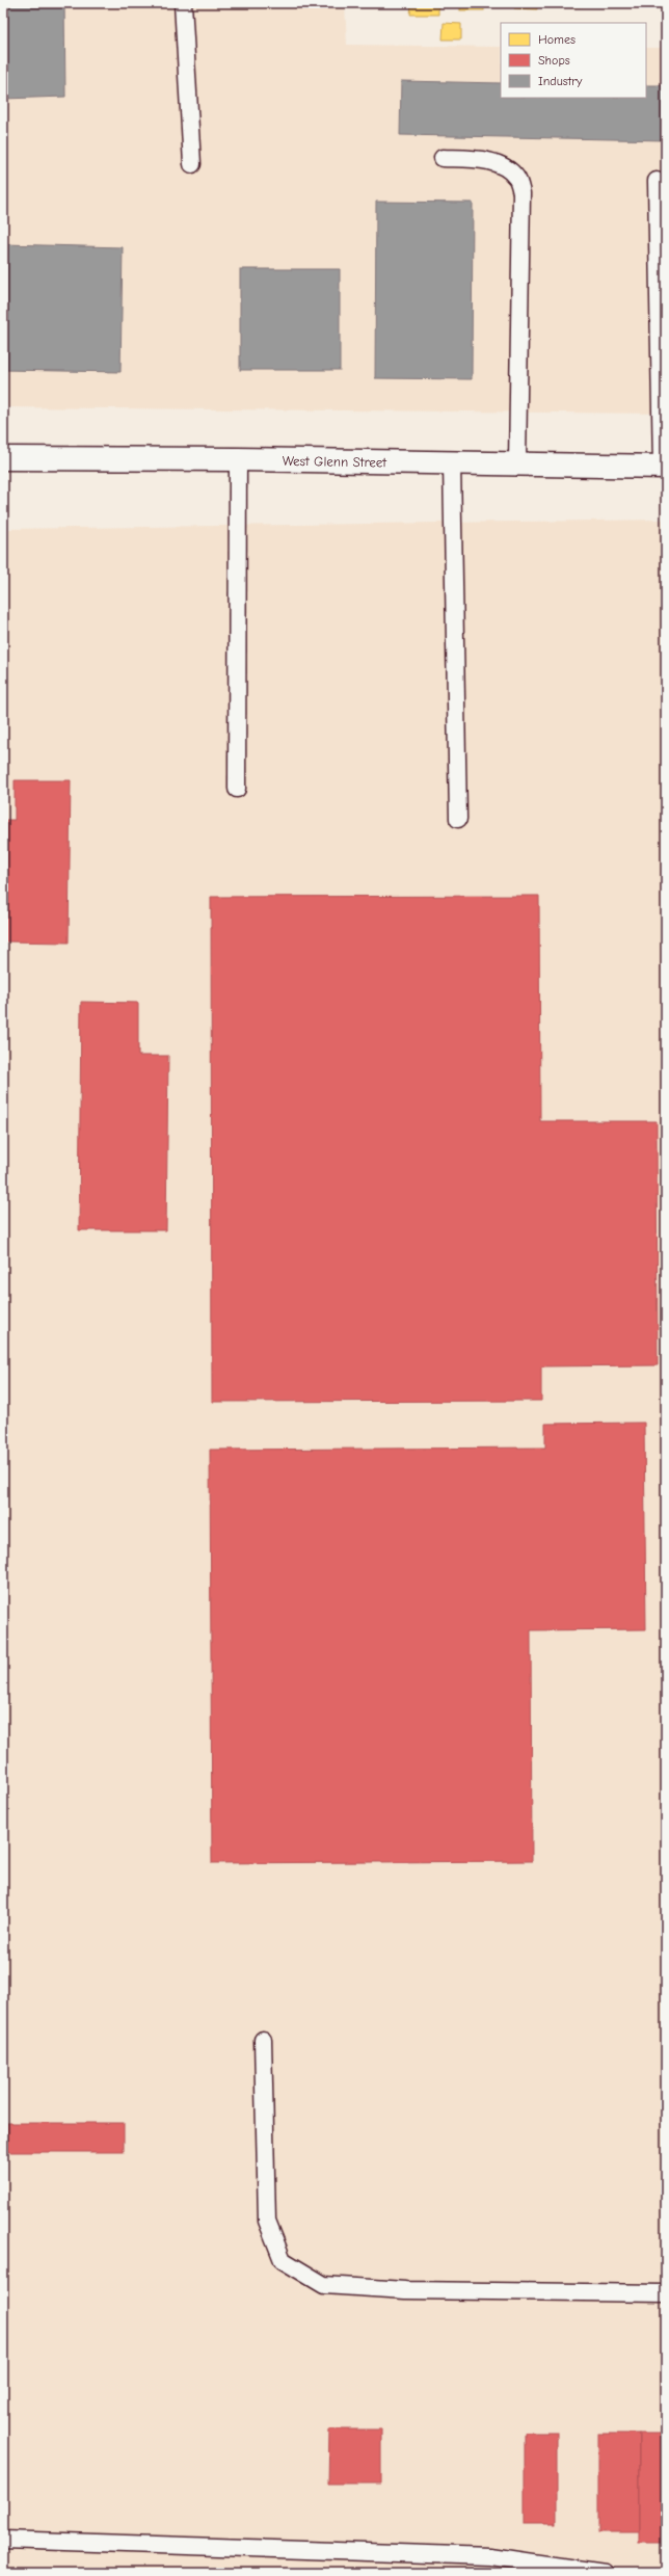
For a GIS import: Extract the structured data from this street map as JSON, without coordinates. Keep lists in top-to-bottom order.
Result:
{
  "streets": {
    "street": ["West Glenn Street"]
  },
  "legend": ["Homes", "Shops", "Industry"]
}
